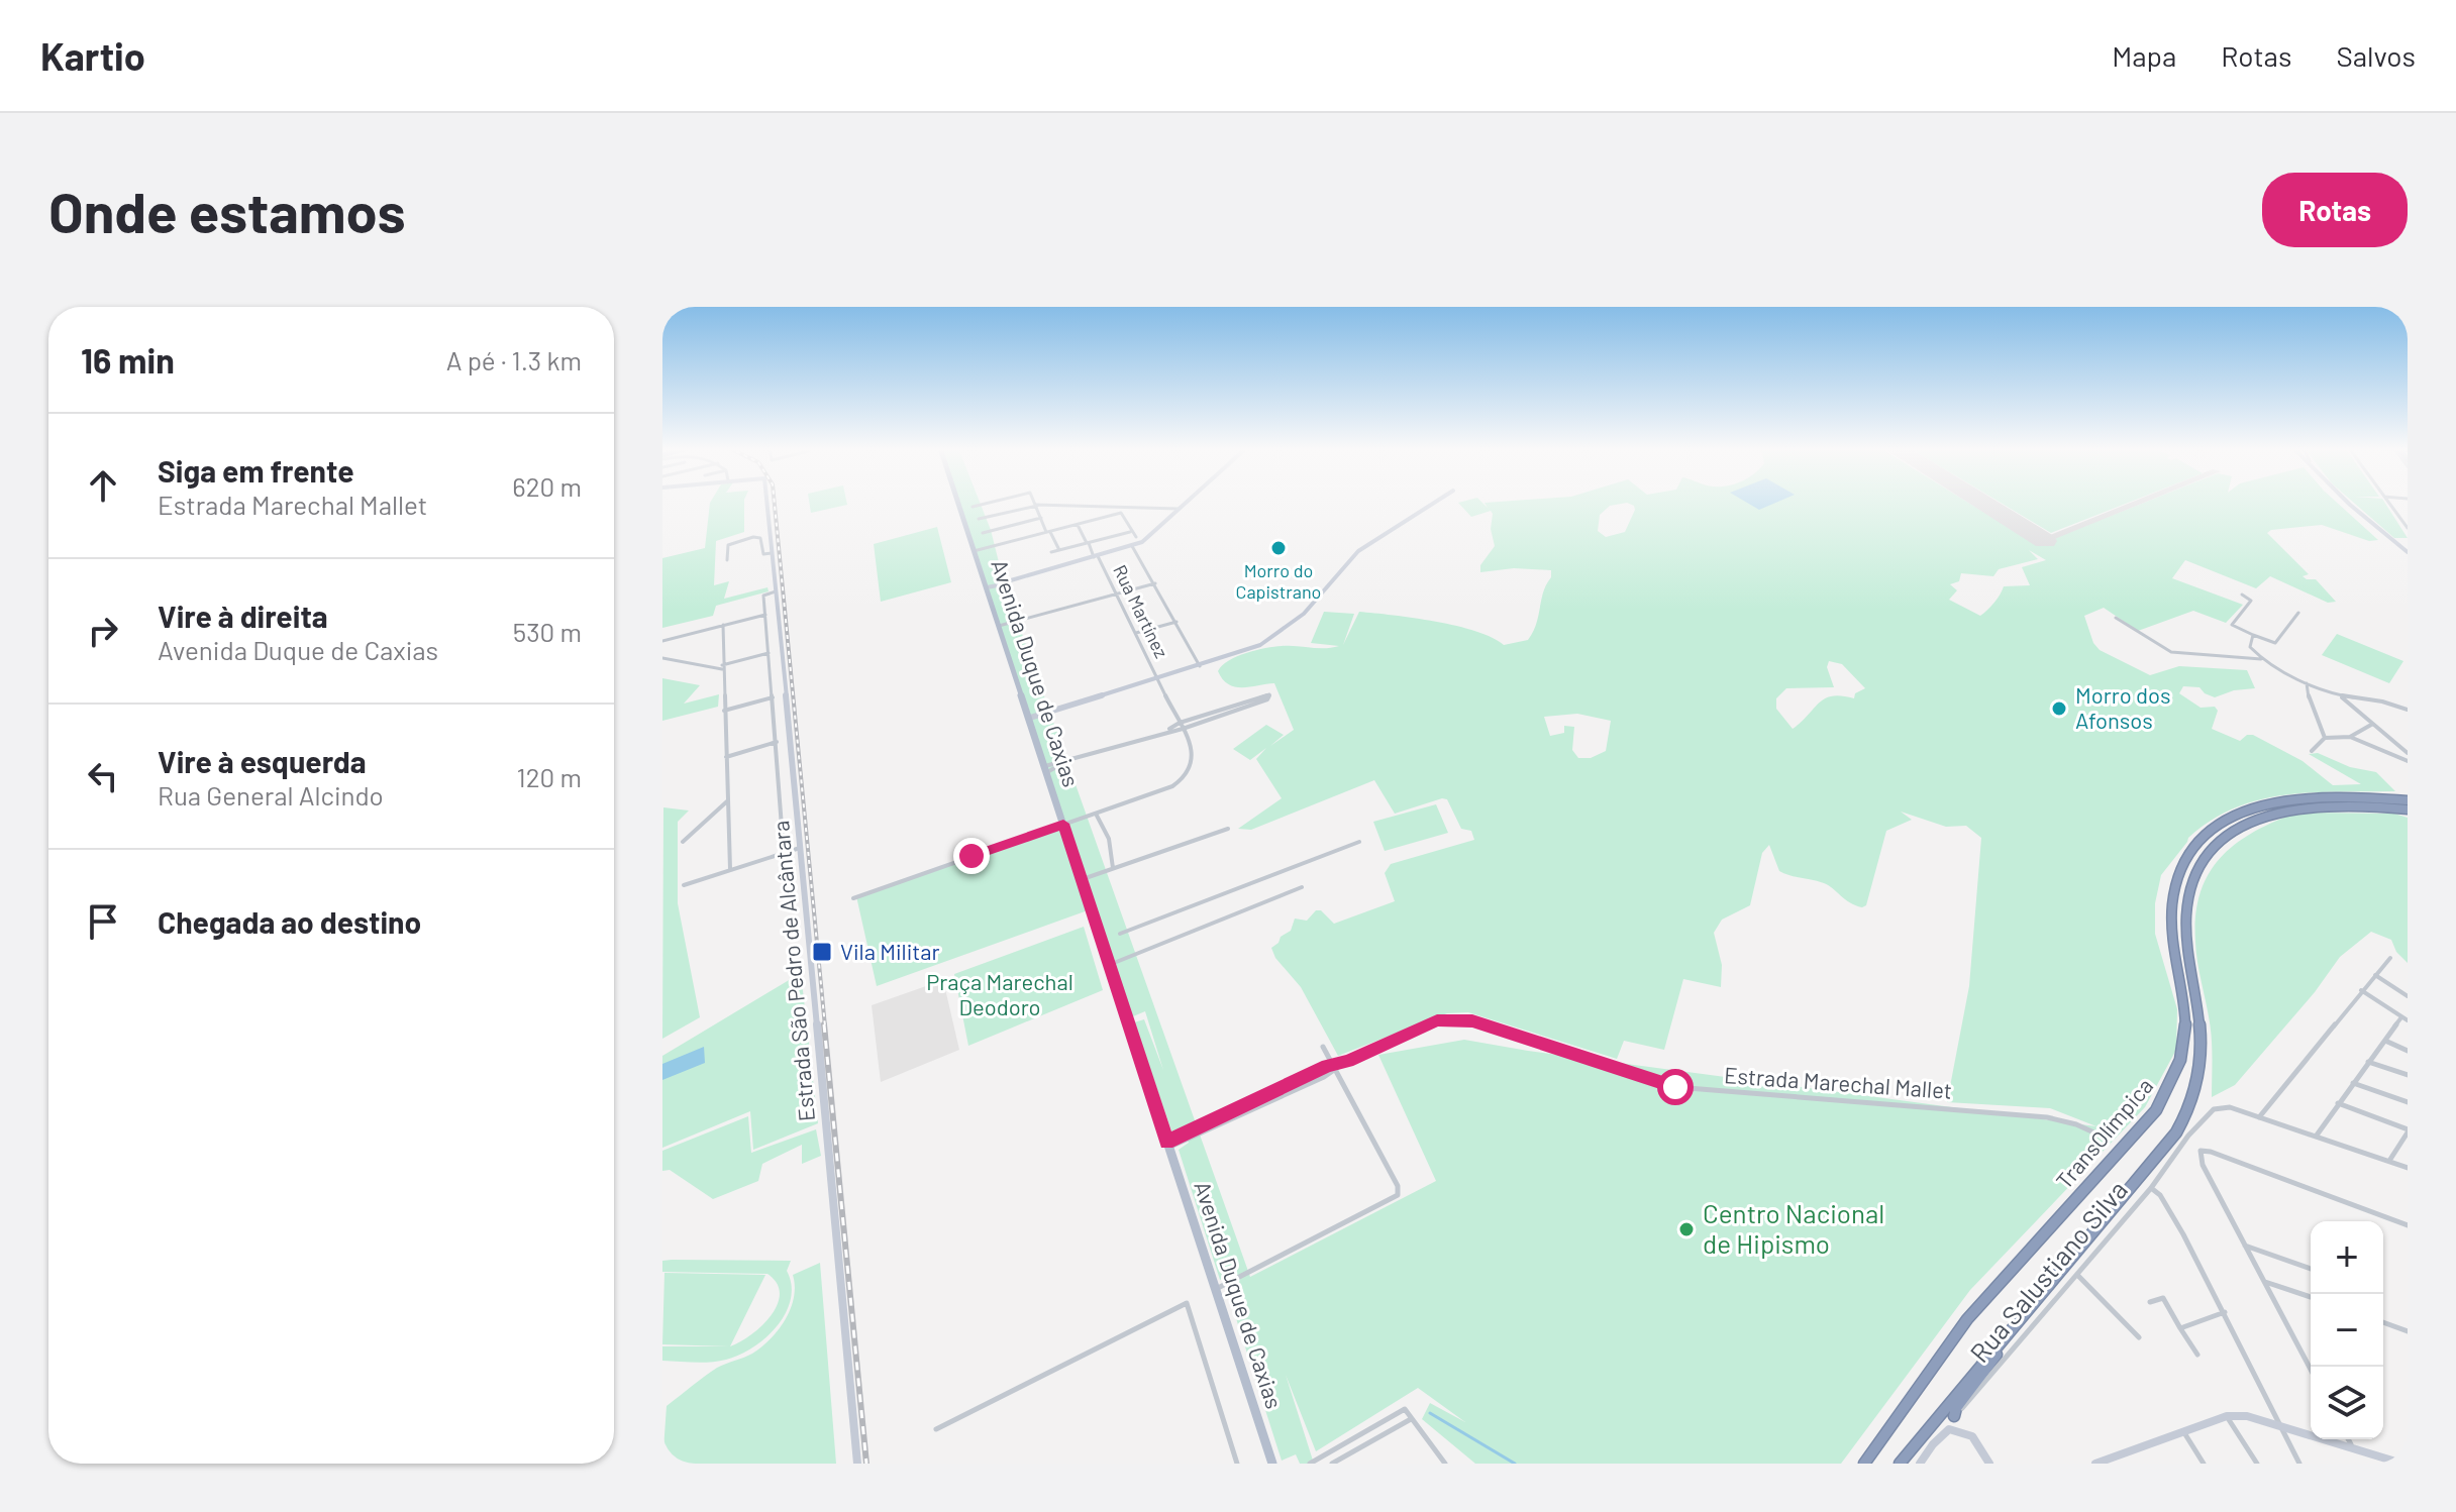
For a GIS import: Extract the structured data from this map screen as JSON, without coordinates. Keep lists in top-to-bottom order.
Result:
{
  "streets": {
    "highway": ["TransOlímpica"],
    "main road": ["Avenida Duque de Caxias"],
    "street": [
      "Rua Martínez",
      "Estrada São Pedro de Alcântara",
      "Estrada Marechal Mallet",
      "Rua Salustiano Silva"
    ]
  },
  "crossings": [
    ["Avenida Duque de Caxias", "Estrada Marechal Mallet"]
  ],
  "parks": ["Praça Marechal Deodoro"],
  "places": {
    "other": ["Morro do Capistrano", "Morro dos Afonsos", "Centro Nacional de Hipismo"],
    "transit": ["Vila Militar"]
  },
  "page": {
    "header": "Kartio",
    "nav": ["Mapa", "Rotas", "Salvos"],
    "buttons": "Rotas",
    "title": "Onde estamos",
    "heading": ["16 min", "A pé · 1.3 km"],
    "list": [
      ["Siga em frente", "Estrada Marechal Mallet", "620 m"],
      ["Vire à direita", "Avenida Duque de Caxias", "530 m"],
      ["Vire à esquerda", "Rua General Alcindo", "120 m"],
      "Chegada ao destino"
    ],
    "map_buttons": ["+", "−"]
  }
}
